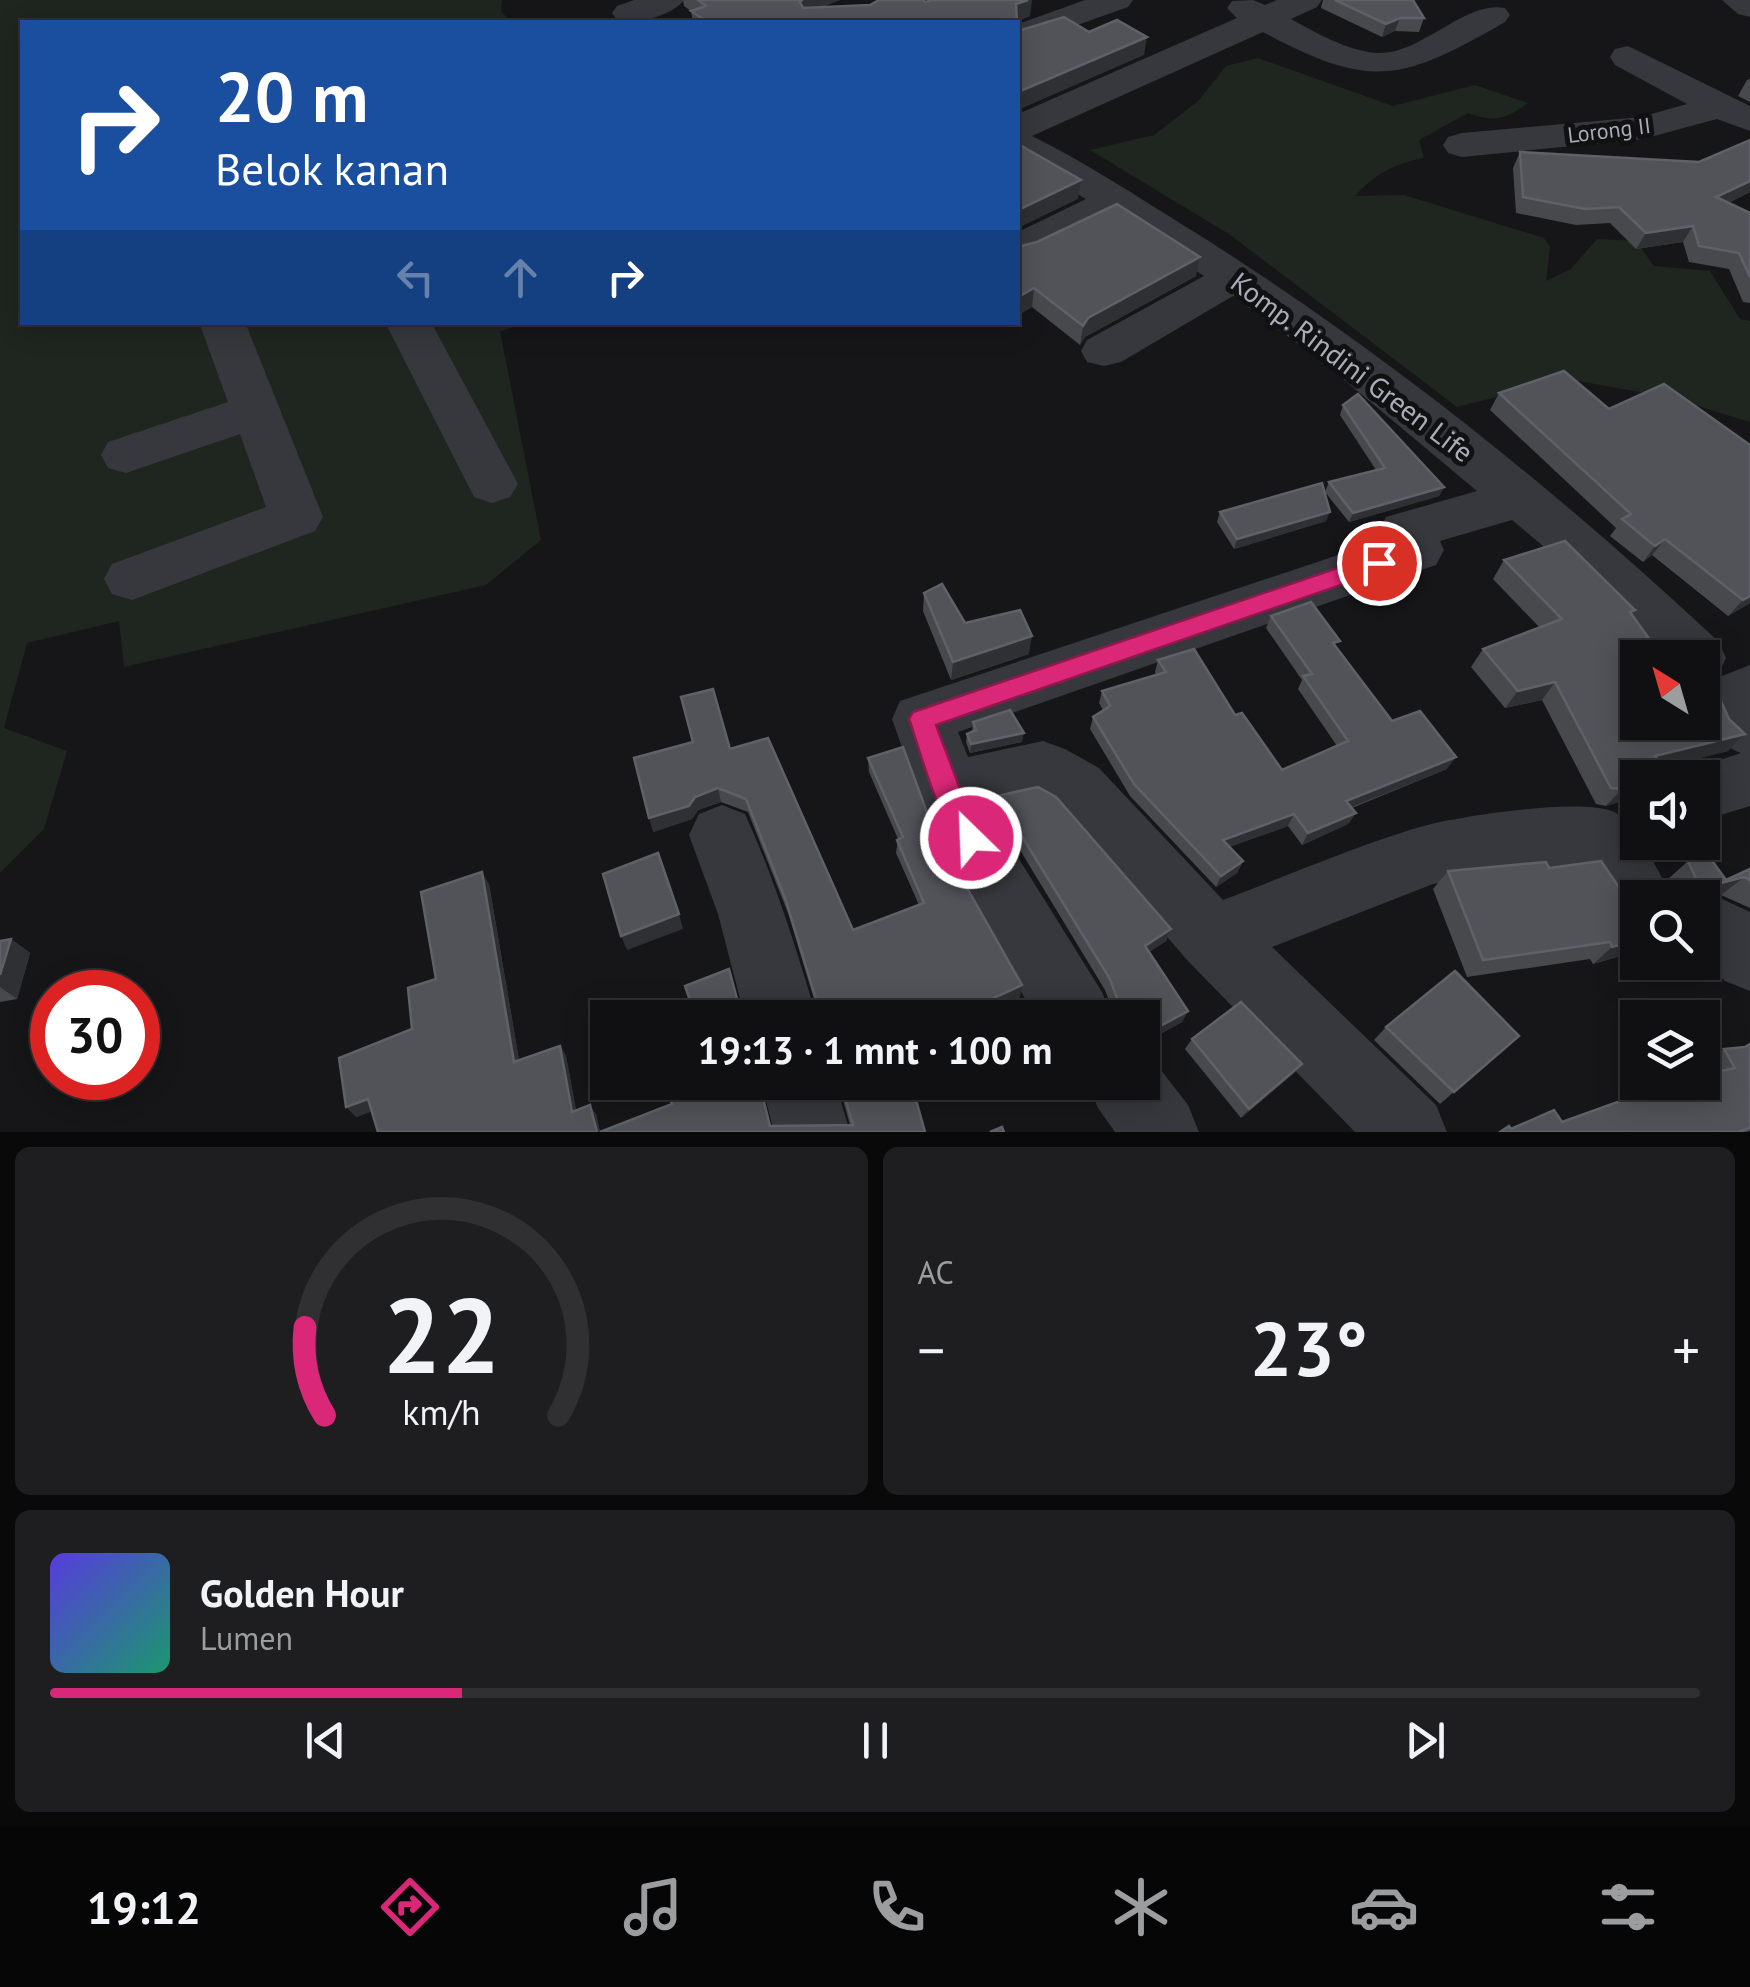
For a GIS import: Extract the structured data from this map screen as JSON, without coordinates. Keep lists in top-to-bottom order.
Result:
{
  "streets": {
    "street": ["Lorong II", "Komp. Rindini Green Life"]
  },
  "north": "top left",
  "page": {
    "turn": ["20 m", "Belok kanan"],
    "limit": "30",
    "trip": "19:13 · 1 mnt · 100 m",
    "tile": "AC",
    "heat": ["−", "23°", "+"],
    "song": ["Golden Hour", "Lumen"],
    "tabs": "19:12",
    "gauge": ["22", "km/h"]
  }
}
